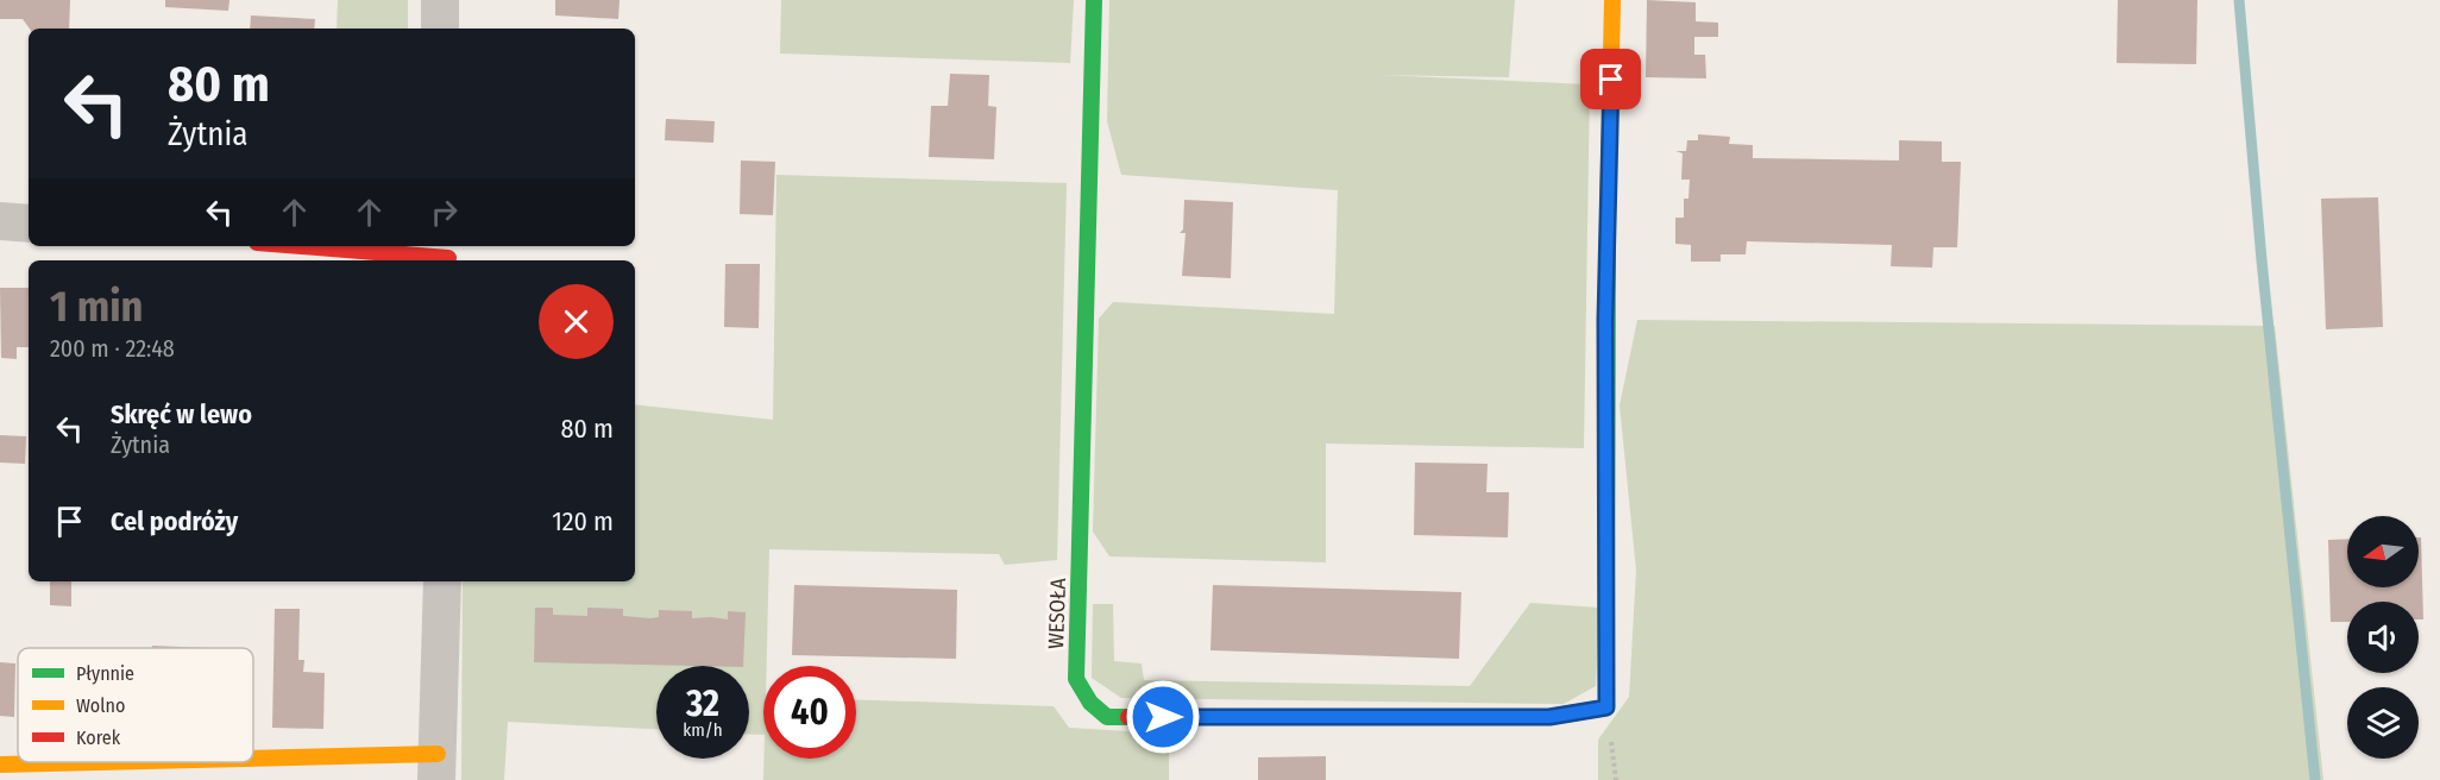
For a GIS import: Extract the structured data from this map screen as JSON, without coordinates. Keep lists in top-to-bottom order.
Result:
{
  "streets": {
    "street": ["WESOŁA"]
  },
  "legend": ["Płynnie", "Wolno", "Korek"],
  "north": "left",
  "page": {
    "turn": ["80 m", "Żytnia"],
    "heading": ["1 min", "200 m · 22:48"],
    "list": [
      {
        "name": "Skręć w lewo",
        "note": "Żytnia",
        "value": "80 m"
      },
      {
        "name": "Cel podróży",
        "value": "120 m"
      }
    ],
    "speed": "32 km/h",
    "limit": "40"
  }
}
